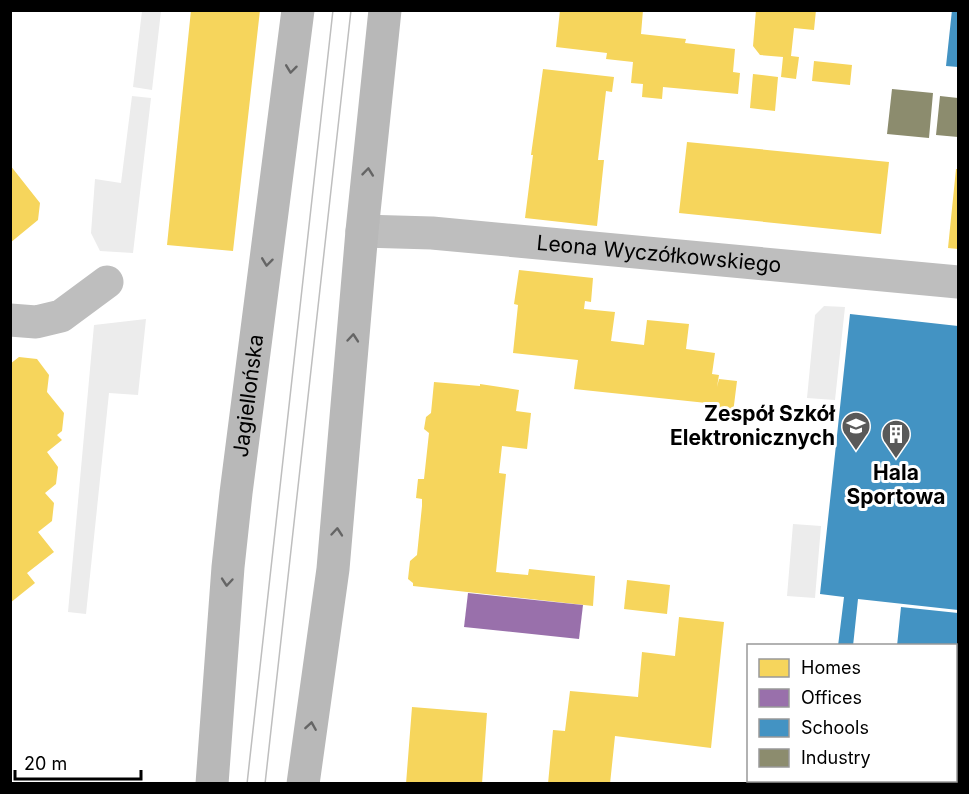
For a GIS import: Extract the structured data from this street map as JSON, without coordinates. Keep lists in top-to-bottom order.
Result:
{
  "streets": {
    "main road": ["Jagiellońska"],
    "street": ["Leona Wyczółkowskiego"]
  },
  "places": {
    "school or university": ["Zespół Szkół Elektronicznych"],
    "building": ["Hala Sportowa"]
  },
  "legend": [
    "Homes",
    "Offices",
    "Schools",
    "Industry"
  ],
  "scale_bar": "20 m"
}
